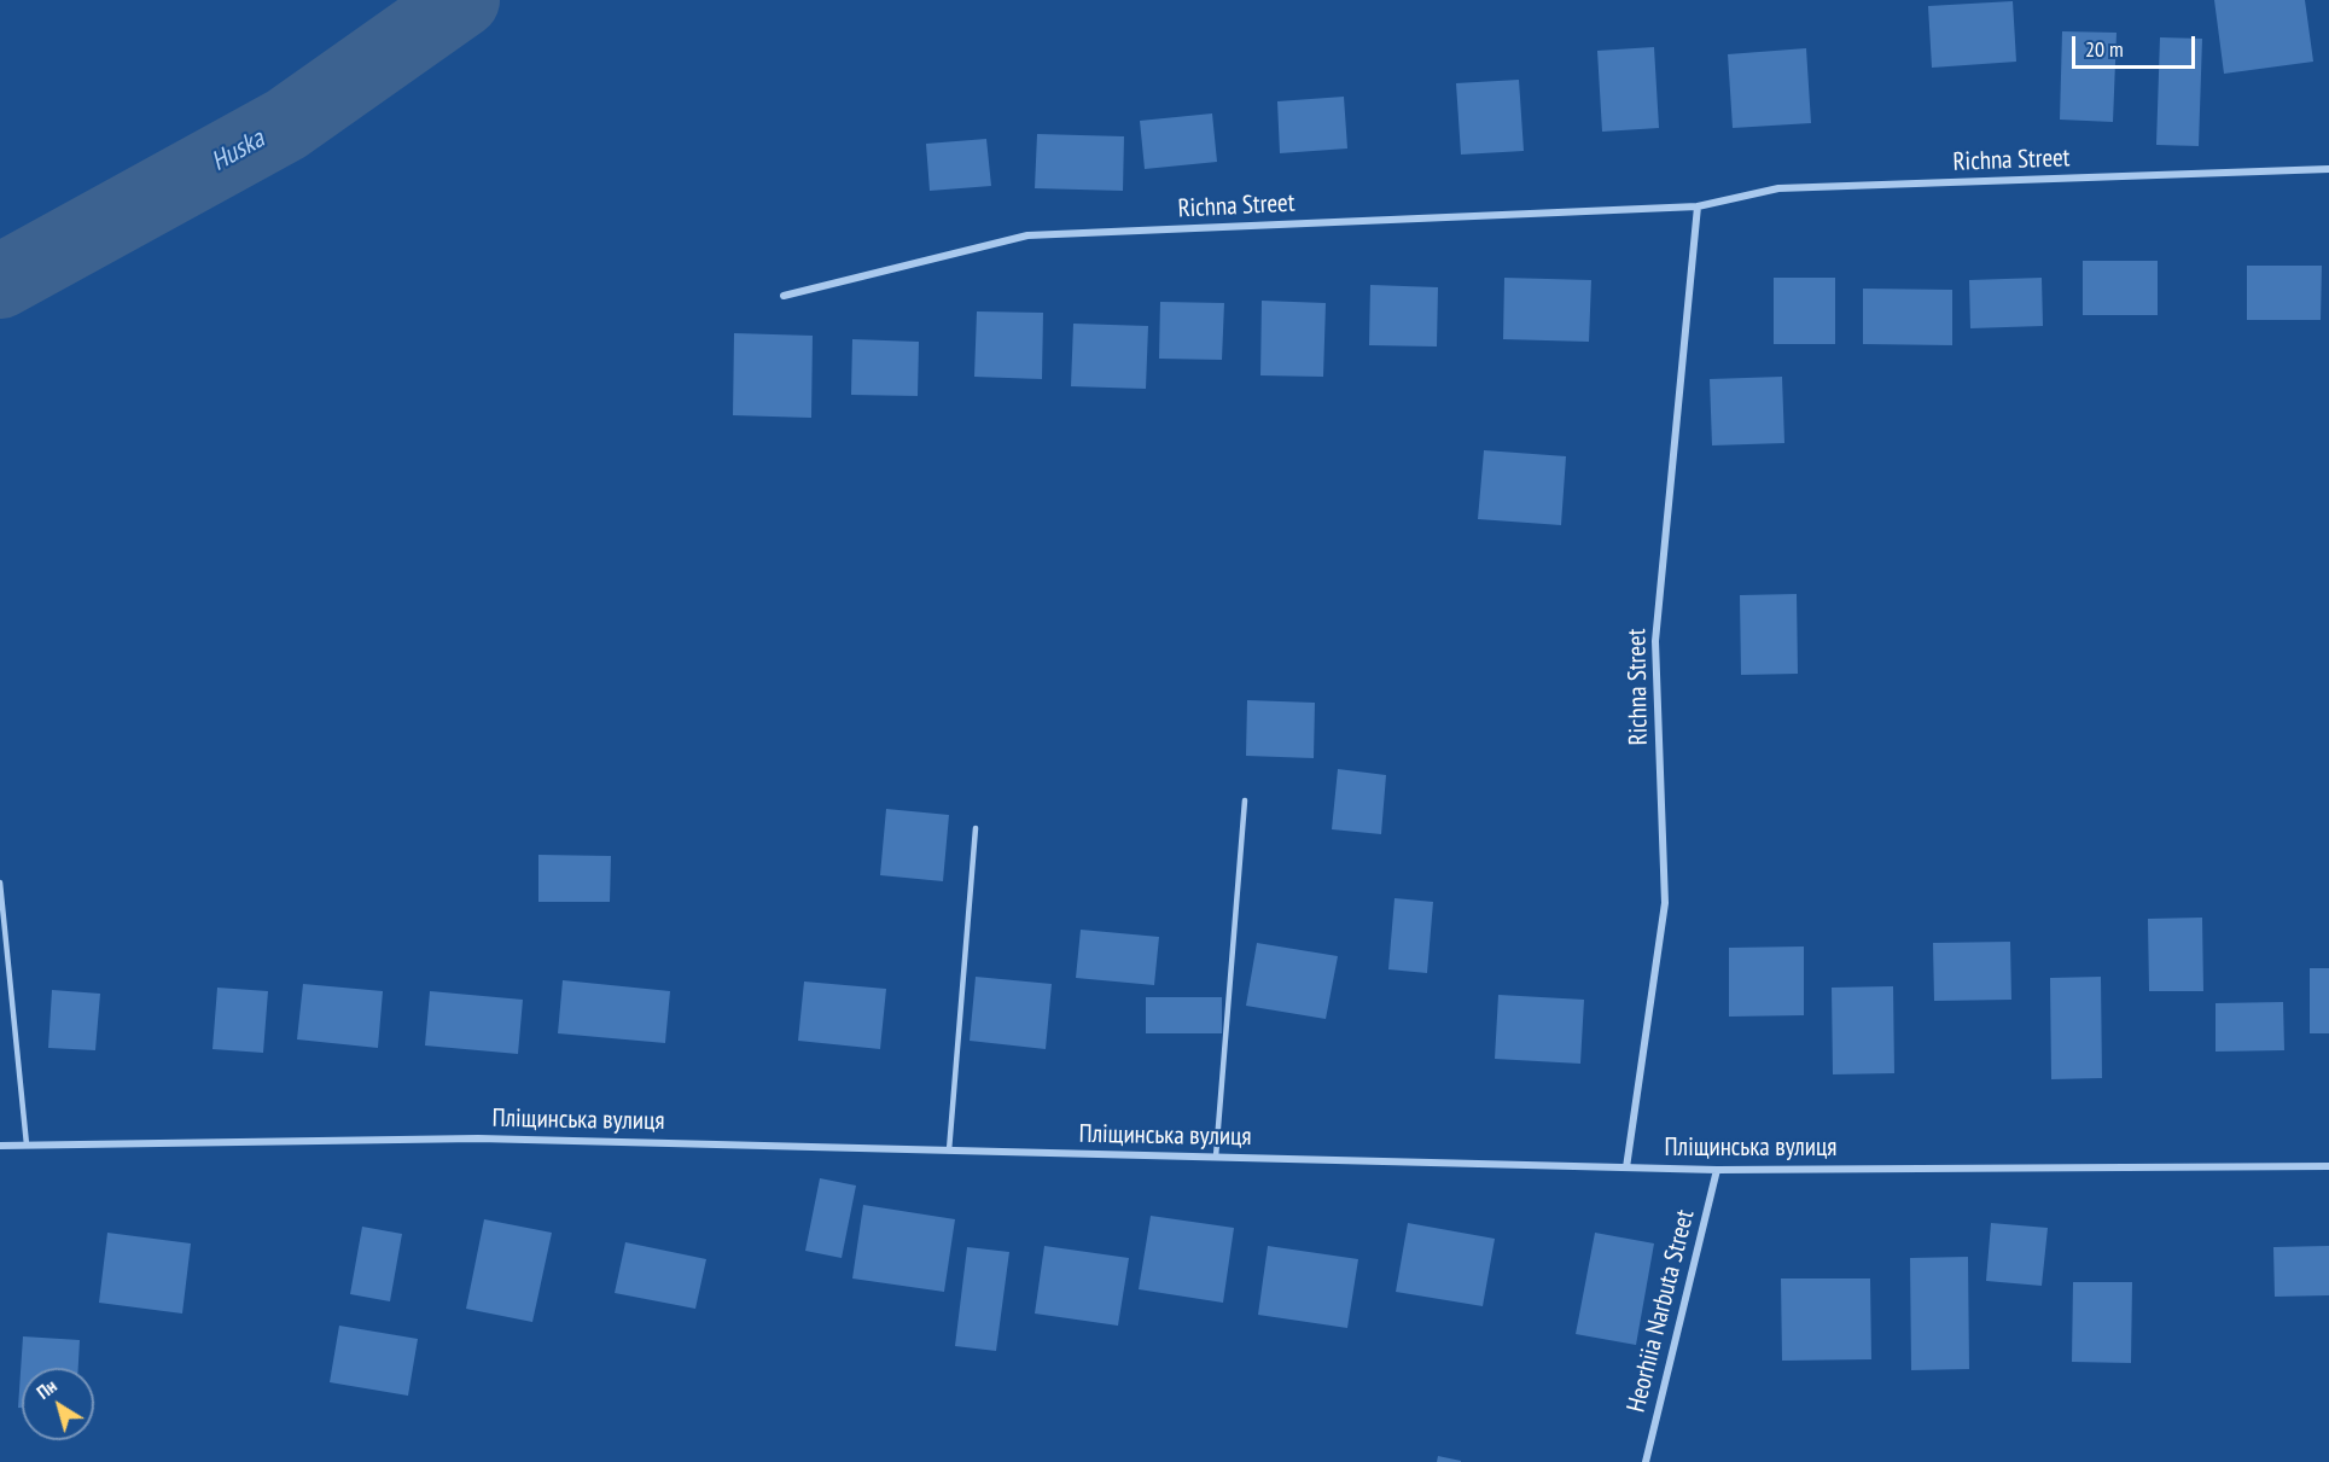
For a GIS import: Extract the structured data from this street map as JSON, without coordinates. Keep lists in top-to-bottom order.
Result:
{
  "streets": {
    "street": ["Richna Street", "Пліщинська вулиця", "Heorhiia Narbuta Street"]
  },
  "crossings": [
    ["Richna Street", "Пліщинська вулиця"],
    ["Пліщинська вулиця", "Heorhiia Narbuta Street"]
  ],
  "water": ["Huska"],
  "scale_bar": "20 m",
  "north": "top left"
}
